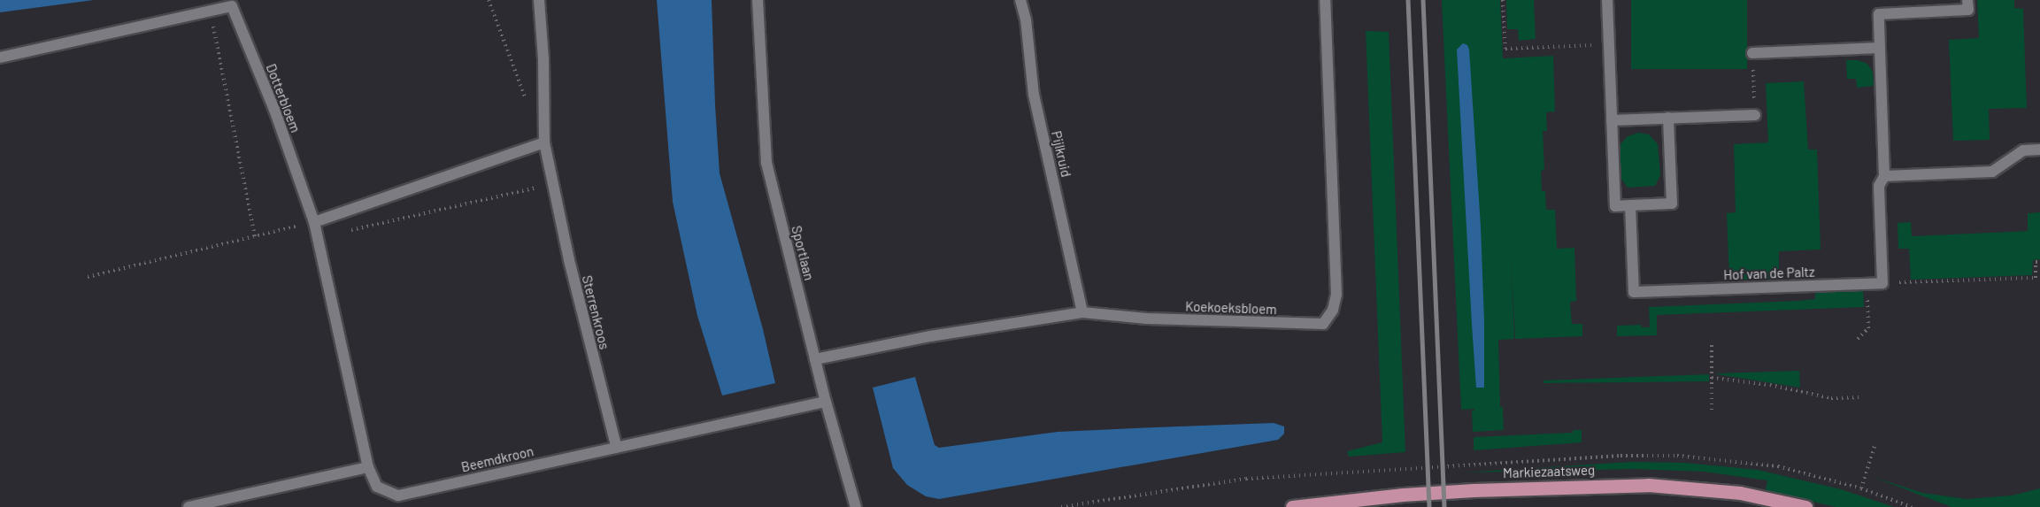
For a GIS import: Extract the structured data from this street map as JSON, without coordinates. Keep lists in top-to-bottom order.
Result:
{
  "streets": {
    "main road": ["Markiezaatsweg"],
    "street": [
      "Dotterbloem",
      "Pijlkruid",
      "Sportlaan",
      "Hof van de Paltz",
      "Koekoeksbloem",
      "Sterrenkroos",
      "Beemdkroon"
    ]
  },
  "crossings": [
    ["Dotterbloem", "Beemdkroon"],
    ["Pijlkruid", "Koekoeksbloem"],
    ["Sportlaan", "Koekoeksbloem"],
    ["Sportlaan", "Beemdkroon"],
    ["Sterrenkroos", "Beemdkroon"]
  ]
}
